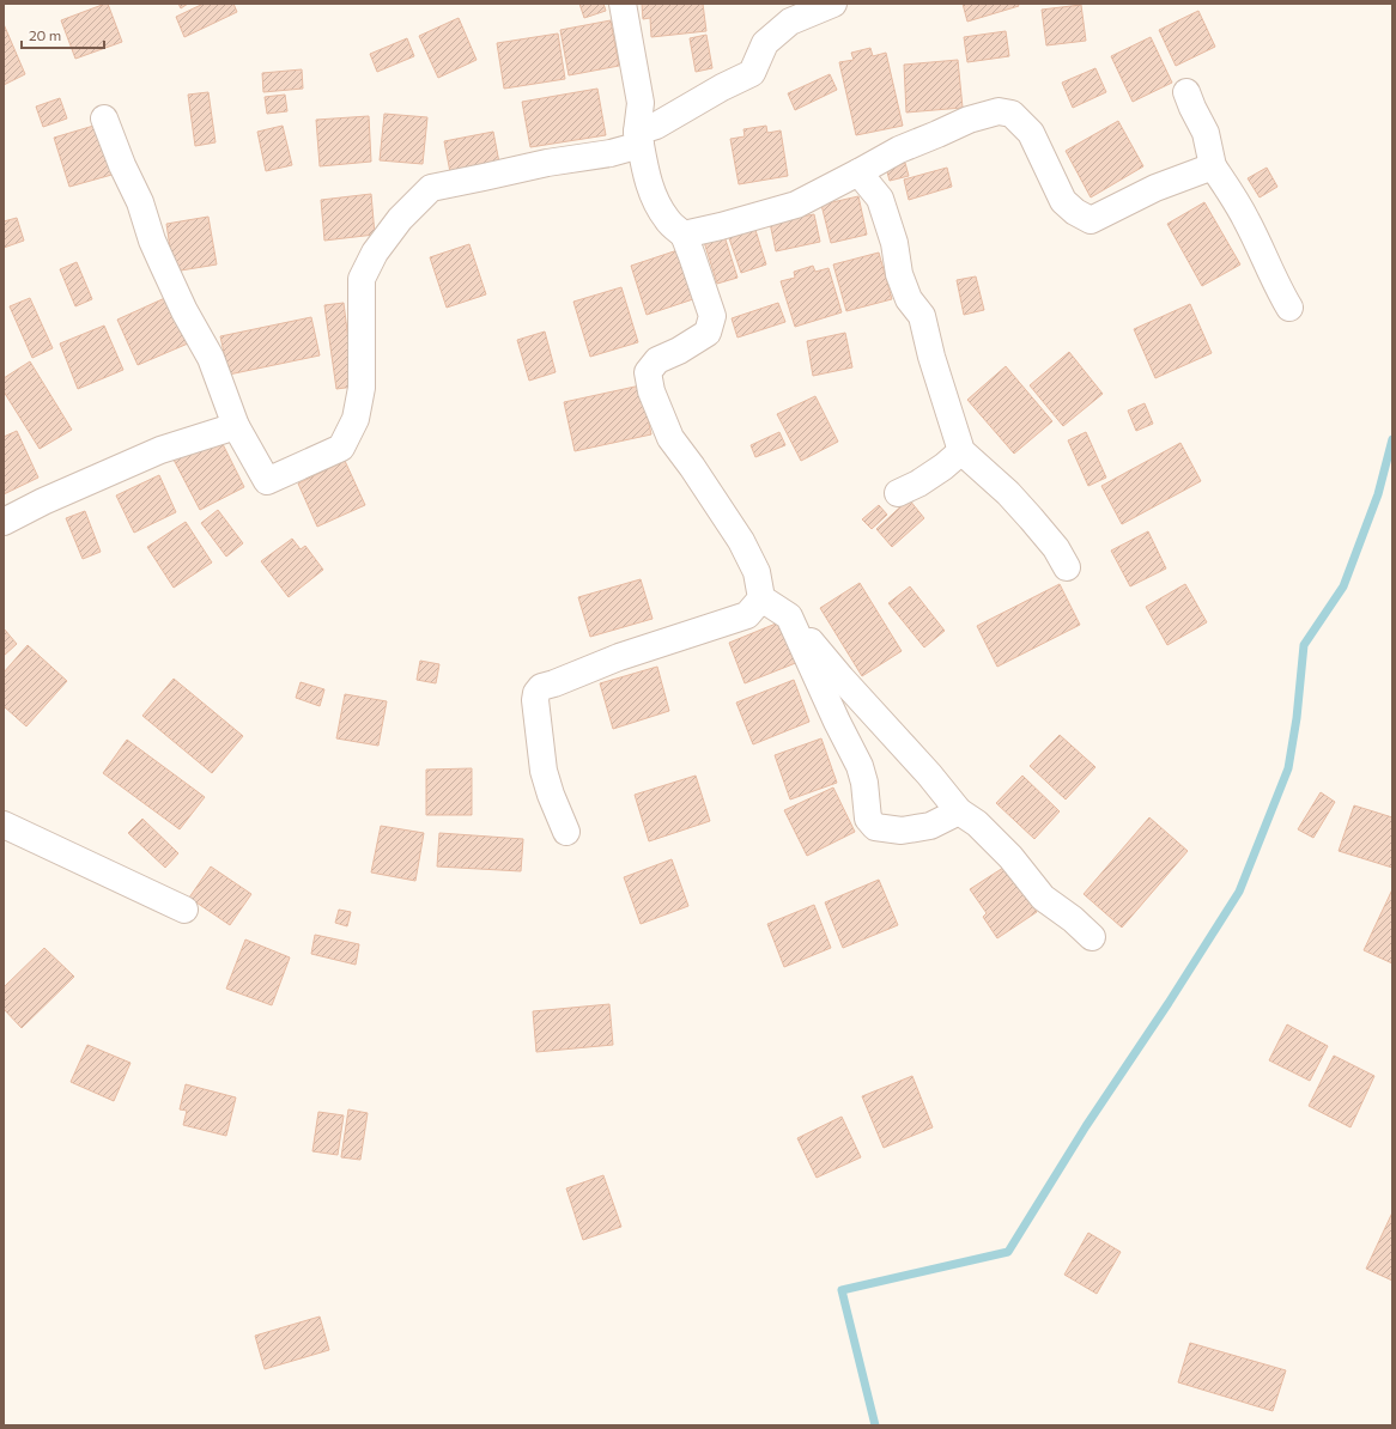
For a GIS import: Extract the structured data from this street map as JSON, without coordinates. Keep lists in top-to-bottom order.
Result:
{
  "scale_bar": "20 m"
}
